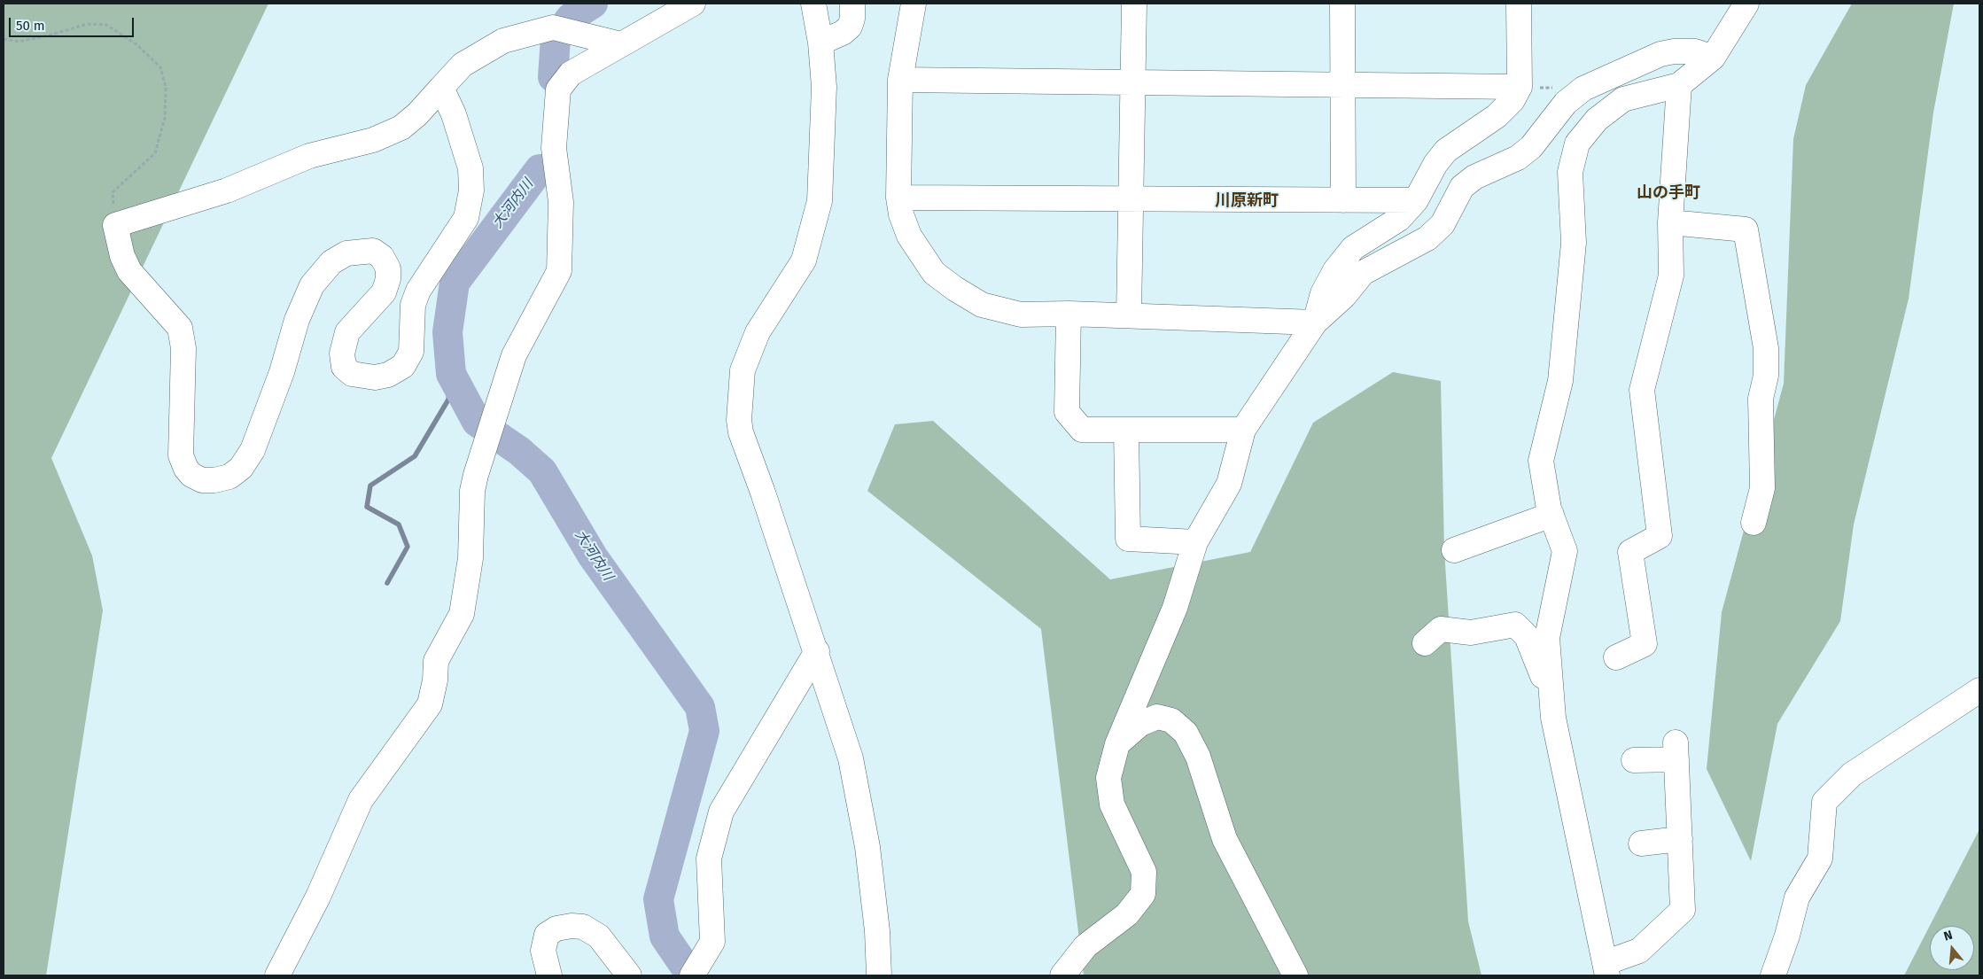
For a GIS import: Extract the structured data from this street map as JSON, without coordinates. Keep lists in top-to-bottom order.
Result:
{
  "districts": ["山の手町", "川原新町"],
  "water": ["大河内川"],
  "scale_bar": "50 m",
  "north": "top"
}
